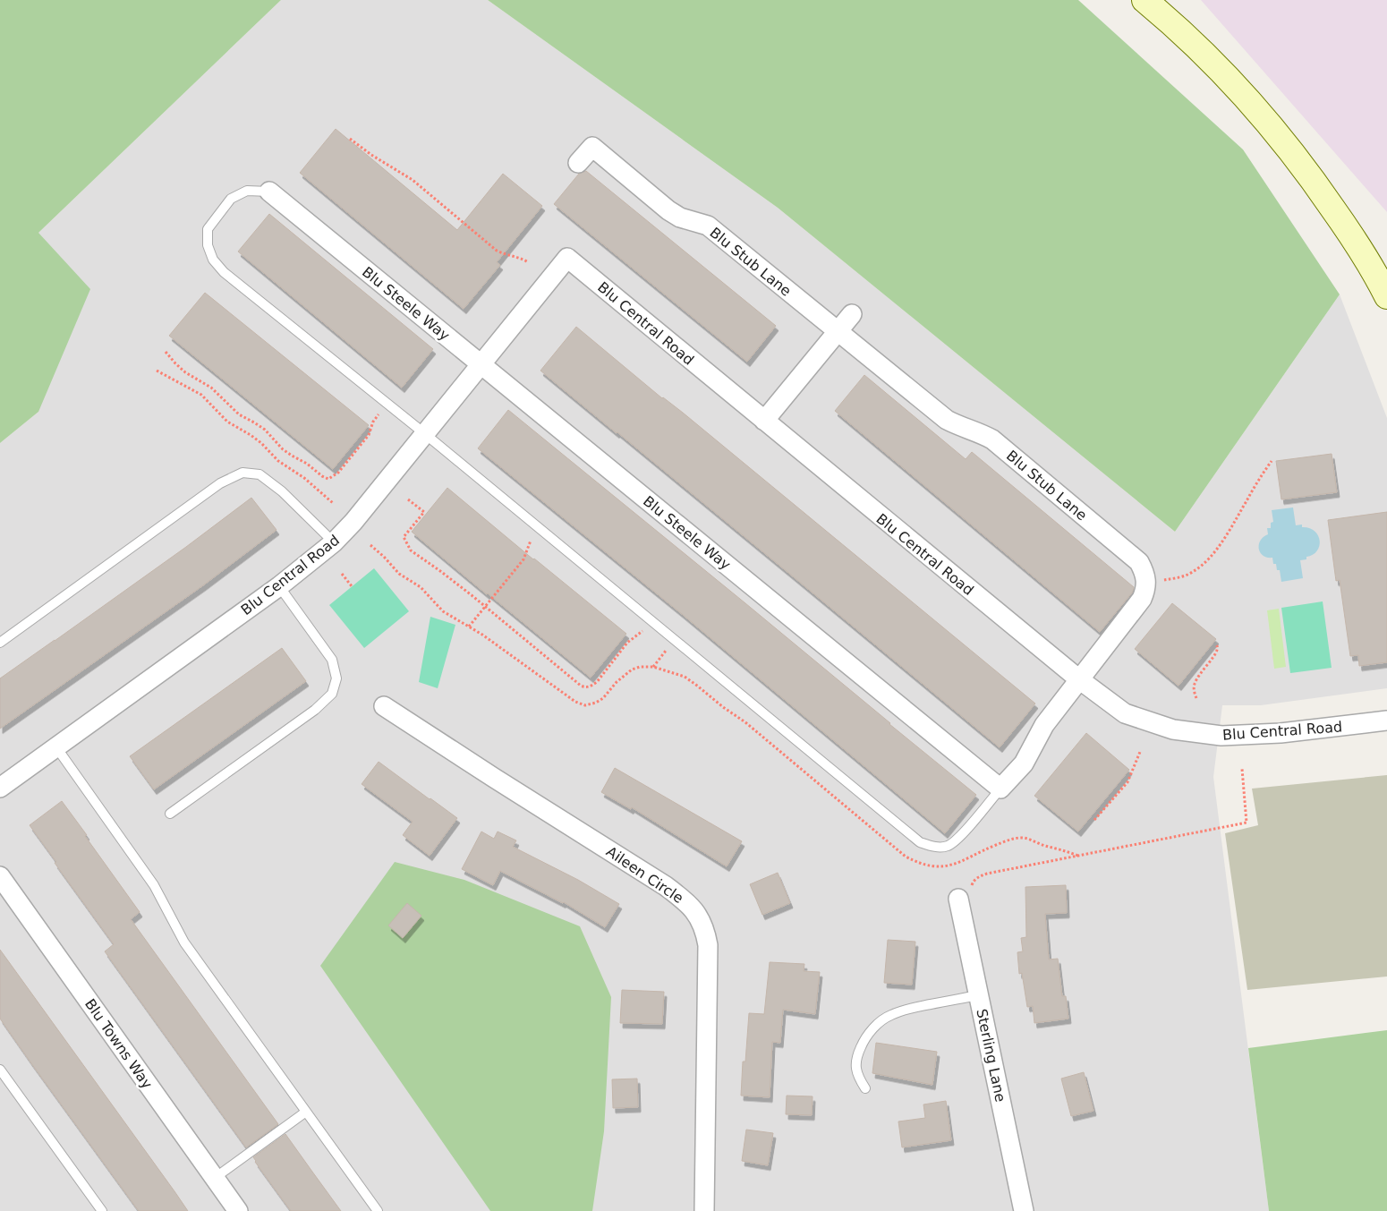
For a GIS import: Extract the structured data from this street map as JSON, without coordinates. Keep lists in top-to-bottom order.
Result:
{
  "streets": {
    "street": [
      "Blu Stub Lane",
      "Blu Steele Way",
      "Blu Central Road",
      "Aileen Circle",
      "Blu Towns Way",
      "Sterling Lane"
    ]
  },
  "crossings": [
    ["Blu Steele Way", "Blu Central Road"]
  ]
}
